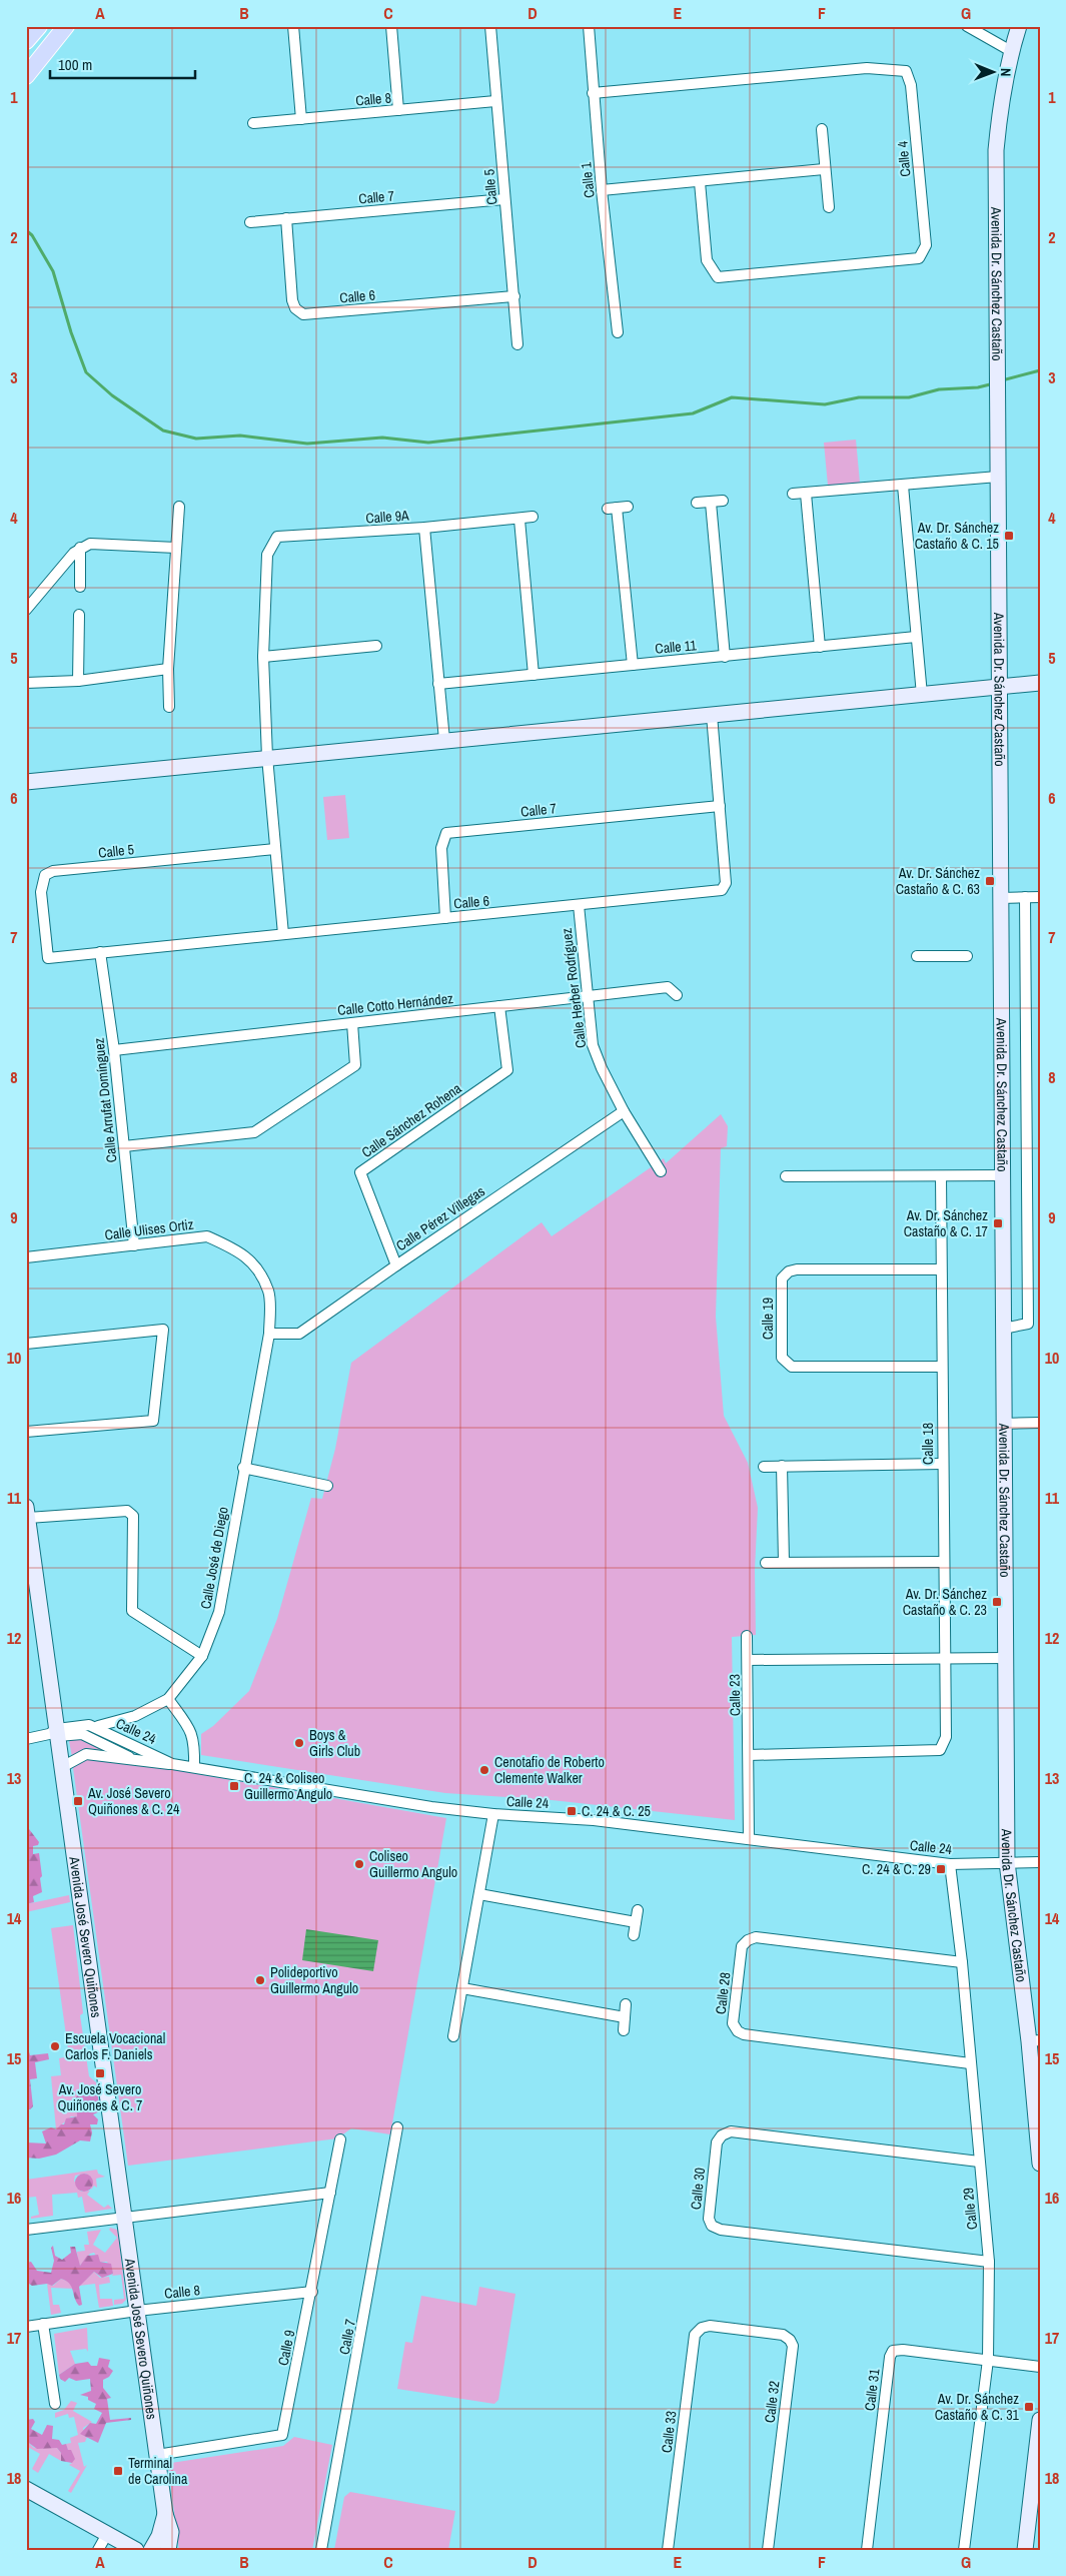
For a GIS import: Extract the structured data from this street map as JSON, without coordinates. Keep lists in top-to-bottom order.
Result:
{
  "streets": {
    "street": [
      "Calle 8",
      "Calle 4",
      "Calle 1",
      "Calle 5",
      "Calle 7",
      "Avenida Dr. Sánchez Castaño",
      "Calle 6",
      "Calle 9A",
      "Calle 11",
      "Calle Herber Rodríguez",
      "Calle Cotto Hernández",
      "Calle Arrufat Domínguez",
      "Calle Sánchez Rohena",
      "Calle Pérez Villegas",
      "Calle Ulises Ortiz",
      "Calle 19",
      "Calle 18",
      "Calle José de Diego",
      "Calle 23",
      "Calle 24",
      "Avenida José Severo Quiñones",
      "Calle 28",
      "Calle 30",
      "Calle 29",
      "Calle 9",
      "Calle 31",
      "Calle 32",
      "Calle 33"
    ]
  },
  "crossings": [
    ["Calle 8", "Calle 5"],
    ["Calle 8", "Avenida José Severo Quiñones"],
    ["Calle 8", "Calle 9"],
    ["Calle 4", "Calle 1"],
    ["Calle 5", "Calle 7"],
    ["Calle 5", "Calle 6"],
    ["Calle 7", "Calle 6"],
    ["Avenida Dr. Sánchez Castaño", "Calle 23"],
    ["Avenida Dr. Sánchez Castaño", "Calle 24"],
    ["Calle 6", "Calle Herber Rodríguez"],
    ["Calle 6", "Calle Arrufat Domínguez"],
    ["Calle Herber Rodríguez", "Calle Cotto Hernández"],
    ["Calle Herber Rodríguez", "Calle Pérez Villegas"],
    ["Calle Cotto Hernández", "Calle Arrufat Domínguez"],
    ["Calle Cotto Hernández", "Calle Sánchez Rohena"],
    ["Calle Arrufat Domínguez", "Calle Ulises Ortiz"],
    ["Calle Sánchez Rohena", "Calle Pérez Villegas"],
    ["Calle Pérez Villegas", "Calle Ulises Ortiz"],
    ["Calle Pérez Villegas", "Calle José de Diego"],
    ["Calle Ulises Ortiz", "Calle José de Diego"],
    ["Calle 19", "Calle 18"],
    ["Calle 18", "Calle 23"],
    ["Calle 23", "Calle 24"],
    ["Calle 24", "Avenida José Severo Quiñones"],
    ["Calle 24", "Calle 29"],
    ["Avenida José Severo Quiñones", "Calle 9"],
    ["Calle 28", "Calle 29"],
    ["Calle 30", "Calle 29"],
    ["Calle 29", "Calle 31"],
    ["Calle 32", "Calle 33"]
  ],
  "places": {
    "transit": [
      "Av. Dr. Sánchez Castaño & C. 15",
      "Av. Dr. Sánchez Castaño & C. 63",
      "Av. Dr. Sánchez Castaño & C. 17",
      "Av. Dr. Sánchez Castaño & C. 23",
      "C. 24 & Coliseo Guillermo Angulo",
      "Av. José Severo Quiñones & C. 24",
      "C. 24 & C. 25",
      "C. 24 & C. 29",
      "Av. José Severo Quiñones & C. 7",
      "Av. Dr. Sánchez Castaño & C. 31",
      "Terminal de Carolina"
    ],
    "other": [
      "Boys & Girls Club",
      "Cenotafio de Roberto Clemente Walker",
      "Coliseo Guillermo Angulo",
      "Polideportivo Guillermo Angulo",
      "Escuela Vocacional Carlos F. Daniels"
    ]
  },
  "scale_bar": "100 m",
  "north": "right",
  "grid": {
    "columns": [
      "A",
      "B",
      "C",
      "D",
      "E",
      "F",
      "G"
    ],
    "rows": [
      "1",
      "2",
      "3",
      "4",
      "5",
      "6",
      "7",
      "8",
      "9",
      "10",
      "11",
      "12",
      "13",
      "14",
      "15",
      "16",
      "17",
      "18"
    ]
  }
}
